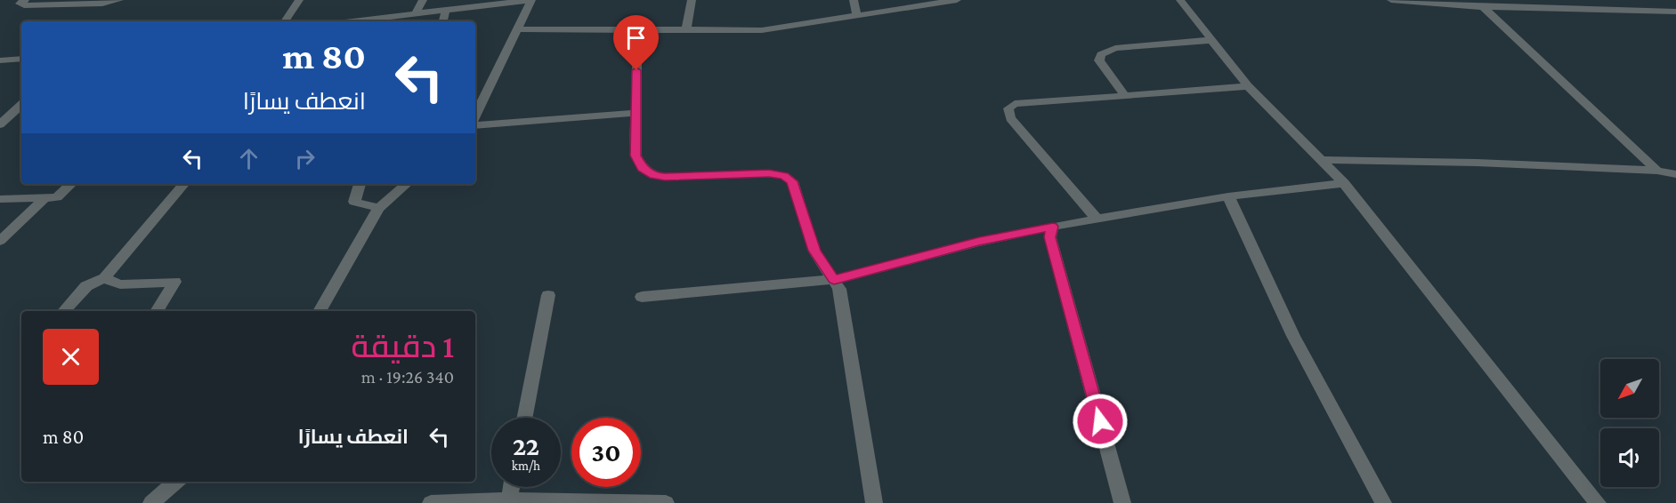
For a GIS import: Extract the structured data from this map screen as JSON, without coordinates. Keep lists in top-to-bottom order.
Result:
{
  "north": "bottom left",
  "page": {
    "turn": ["80 m", "انعطف يسارًا"],
    "heading": ["1 دقيقة", "340 m · 19:26"],
    "list": [
      {
        "name": "انعطف يسارًا",
        "value": "80 m"
      }
    ],
    "speed": "22 km/h",
    "limit": "30"
  }
}
